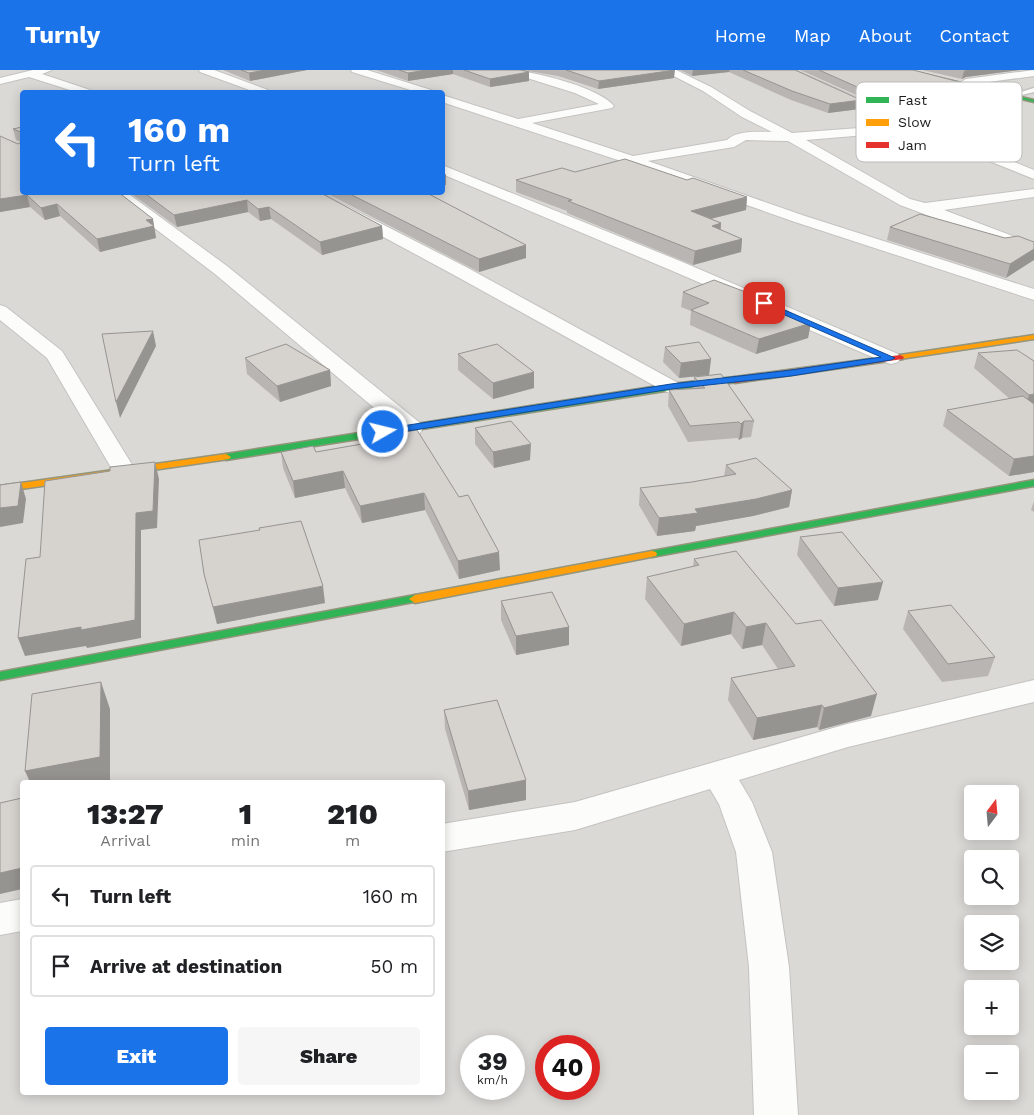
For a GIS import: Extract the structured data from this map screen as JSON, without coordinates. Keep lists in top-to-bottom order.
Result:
{
  "legend": ["Fast", "Slow", "Jam"],
  "north": "top",
  "page": {
    "header": "Turnly",
    "nav": [
      "Home",
      "Map",
      "About",
      "Contact"
    ],
    "turn": ["160 m", "Turn left"],
    "eta": [
      "13:27",
      "Arrival",
      "1",
      "min",
      "210",
      "m"
    ],
    "map_buttons": ["+", "−"],
    "list": [
      {
        "name": "Turn left",
        "value": "160 m"
      },
      {
        "name": "Arrive at destination",
        "value": "50 m"
      }
    ],
    "buttons": ["Exit", "Share"],
    "speed": "39 km/h",
    "limit": "40"
  }
}
